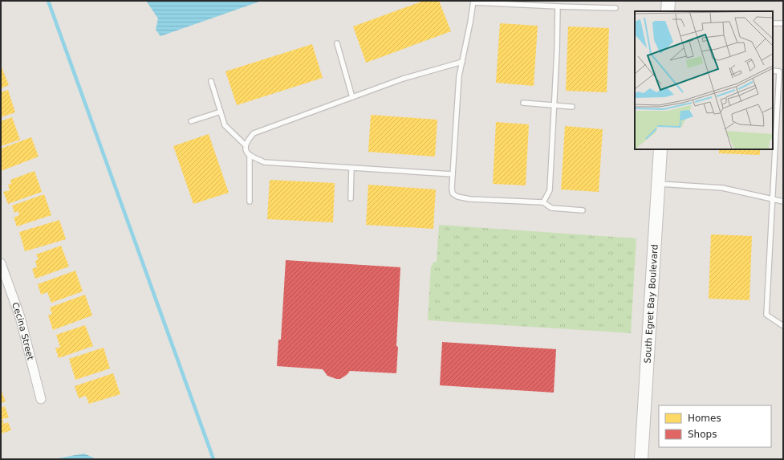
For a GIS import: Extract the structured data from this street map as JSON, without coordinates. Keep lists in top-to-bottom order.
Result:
{
  "streets": {
    "main road": ["South Egret Bay Boulevard"],
    "street": ["Cecina Street"]
  },
  "legend": ["Homes", "Shops"]
}
